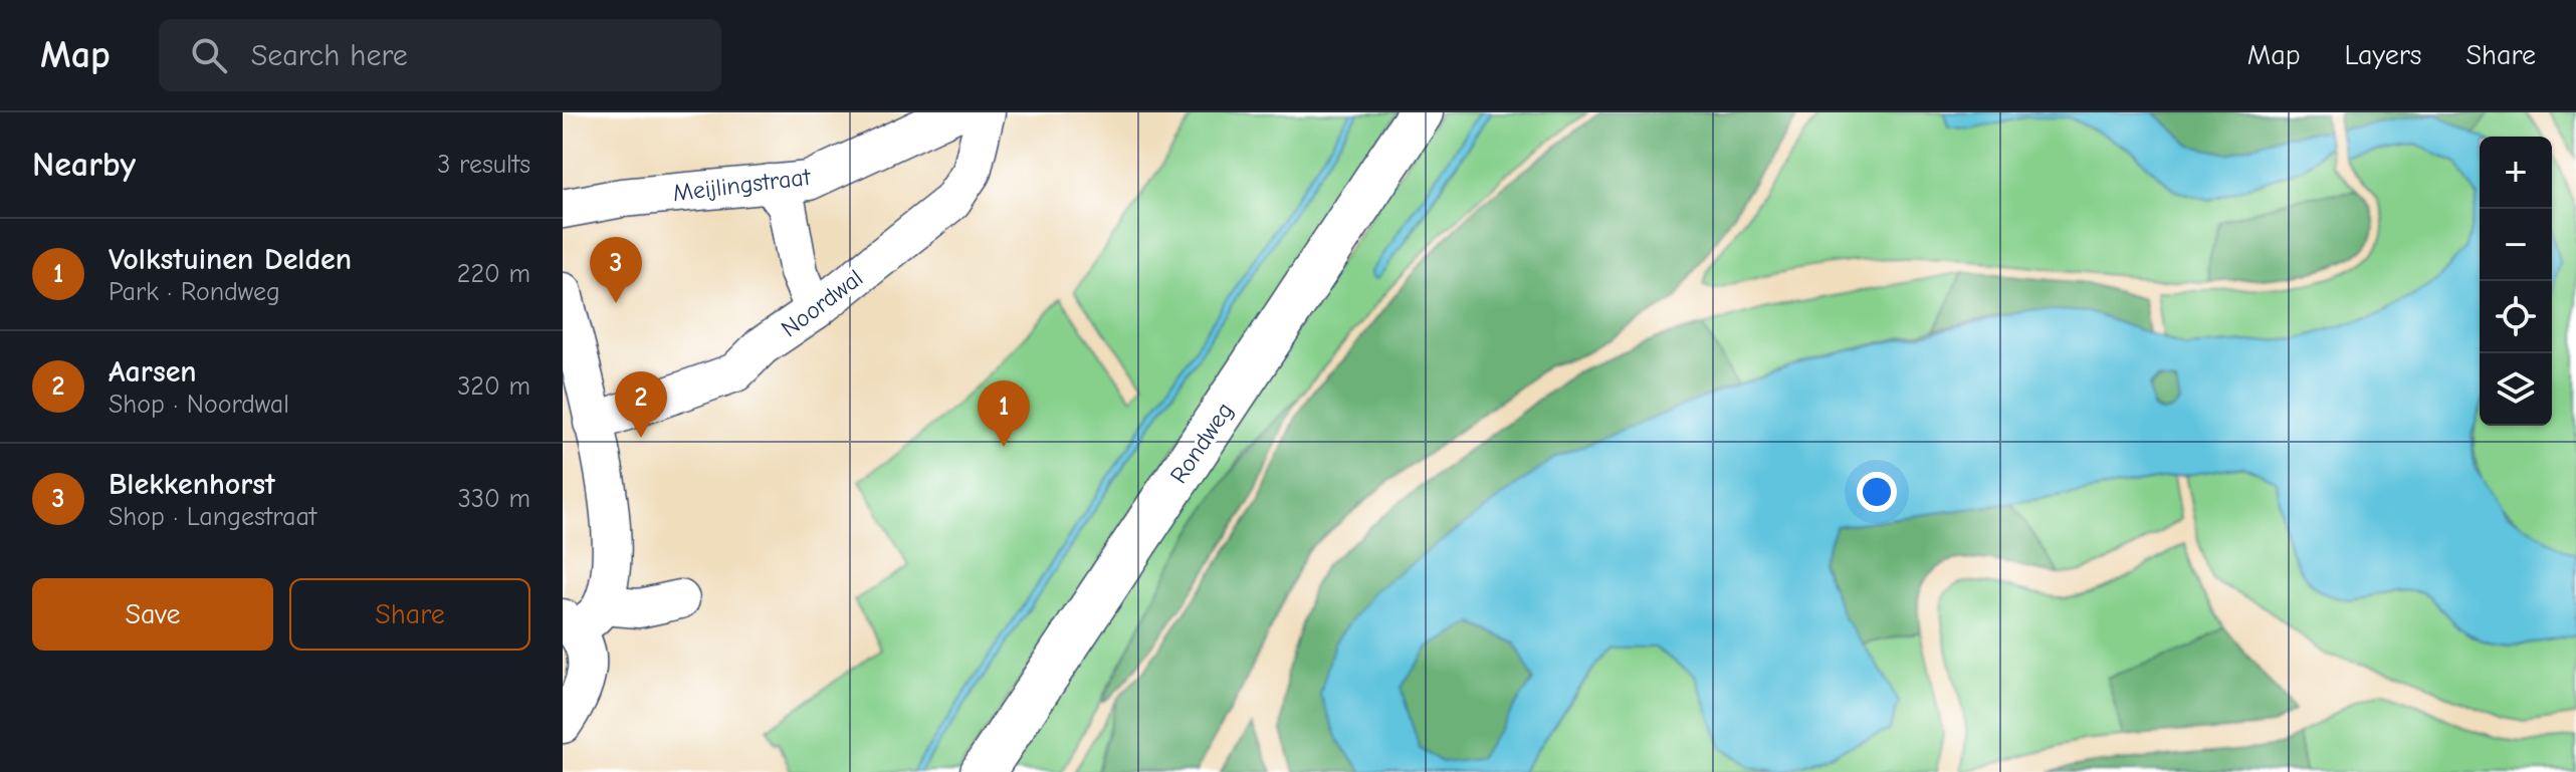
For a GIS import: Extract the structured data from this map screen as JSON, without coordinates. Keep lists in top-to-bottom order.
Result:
{
  "streets": {
    "main road": ["Rondweg"],
    "street": ["Meijlingstraat", "Noordwal"]
  },
  "page": {
    "header": "Map",
    "search": "Search here",
    "nav": ["Map", "Layers", "Share"],
    "heading": ["Nearby", "3 results"],
    "map_buttons": ["+", "−"],
    "list": [
      {
        "mark": "1",
        "name": "Volkstuinen Delden",
        "note": "Park · Rondweg",
        "value": "220 m"
      },
      {
        "mark": "2",
        "name": "Aarsen",
        "note": "Shop · Noordwal",
        "value": "320 m"
      },
      {
        "mark": "3",
        "name": "Blekkenhorst",
        "note": "Shop · Langestraat",
        "value": "330 m"
      }
    ],
    "pins": ["3", "2", "1"],
    "buttons": ["Save", "Share"]
  }
}
